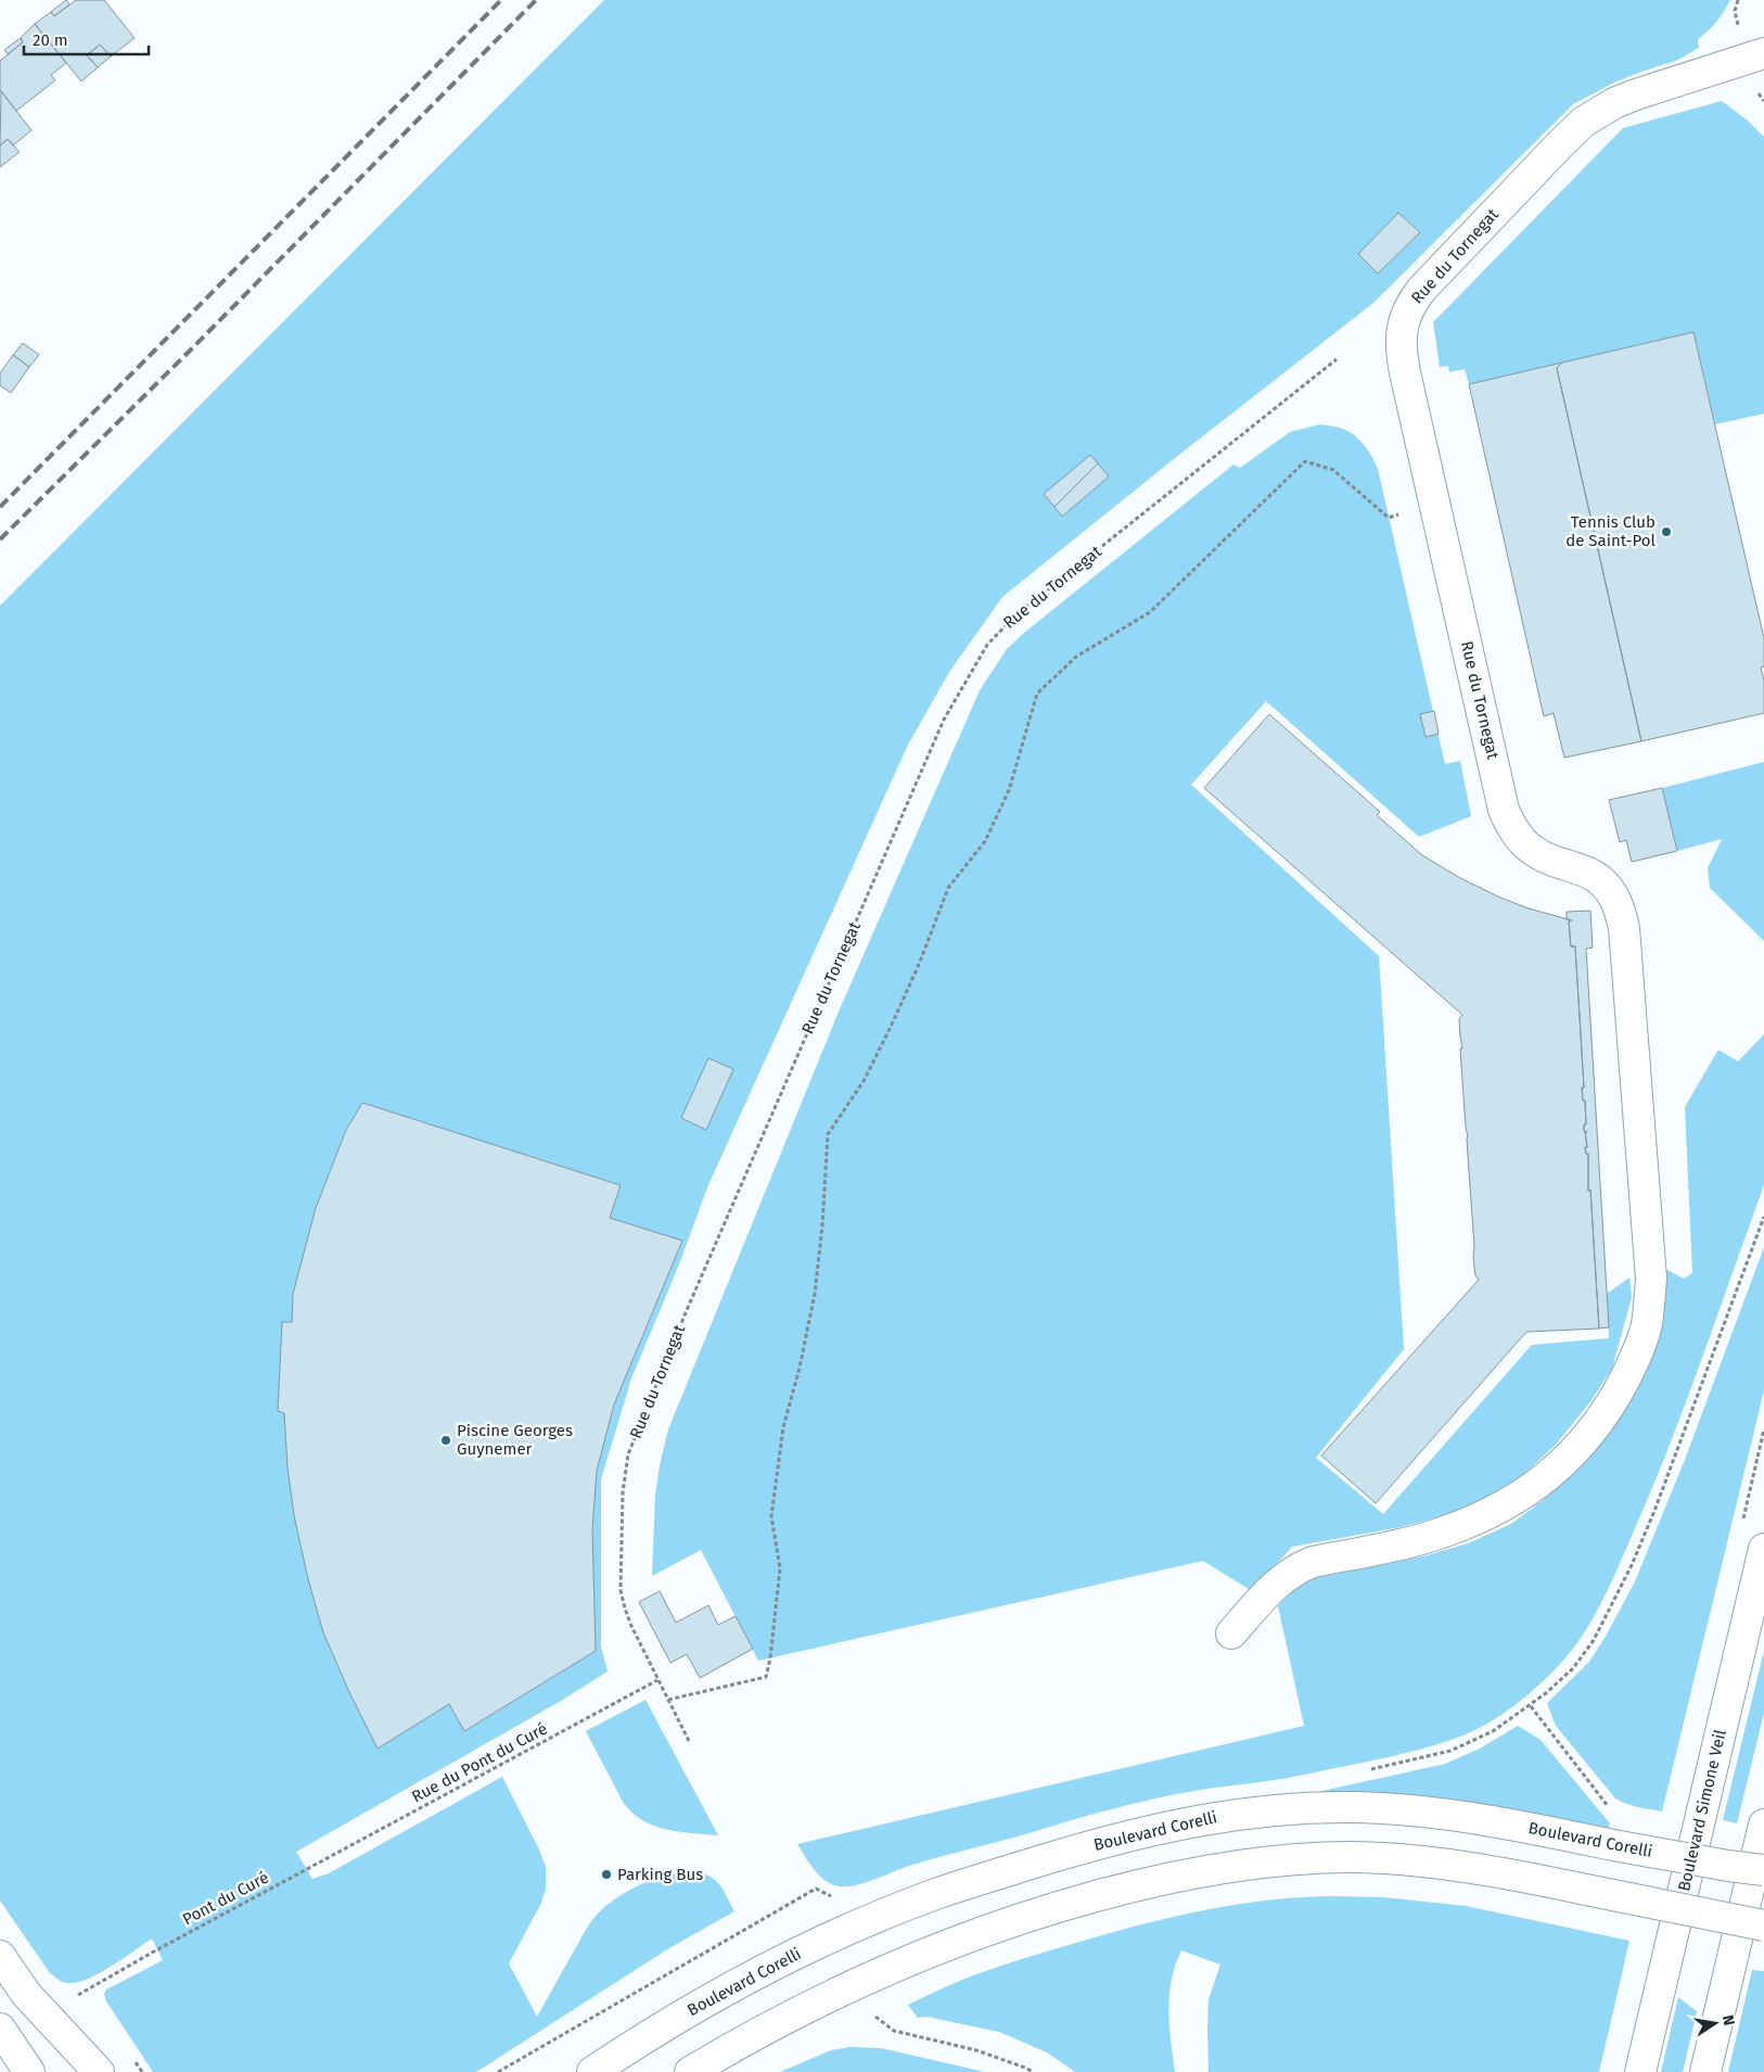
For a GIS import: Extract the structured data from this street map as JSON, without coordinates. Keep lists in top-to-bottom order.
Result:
{
  "streets": {
    "main road": ["Rue du Tornegat", "Boulevard Simone Veil", "Boulevard Corelli"],
    "path": ["Rue du Pont du Curé", "Pont du Curé"]
  },
  "crossings": [
    ["Rue du Tornegat", "Rue du Pont du Curé"],
    ["Rue du Pont du Curé", "Pont du Curé"]
  ],
  "places": ["Tennis Club de Saint-Pol", "Piscine Georges Guynemer", "Parking Bus"],
  "scale_bar": "20 m",
  "north": "right"
}
